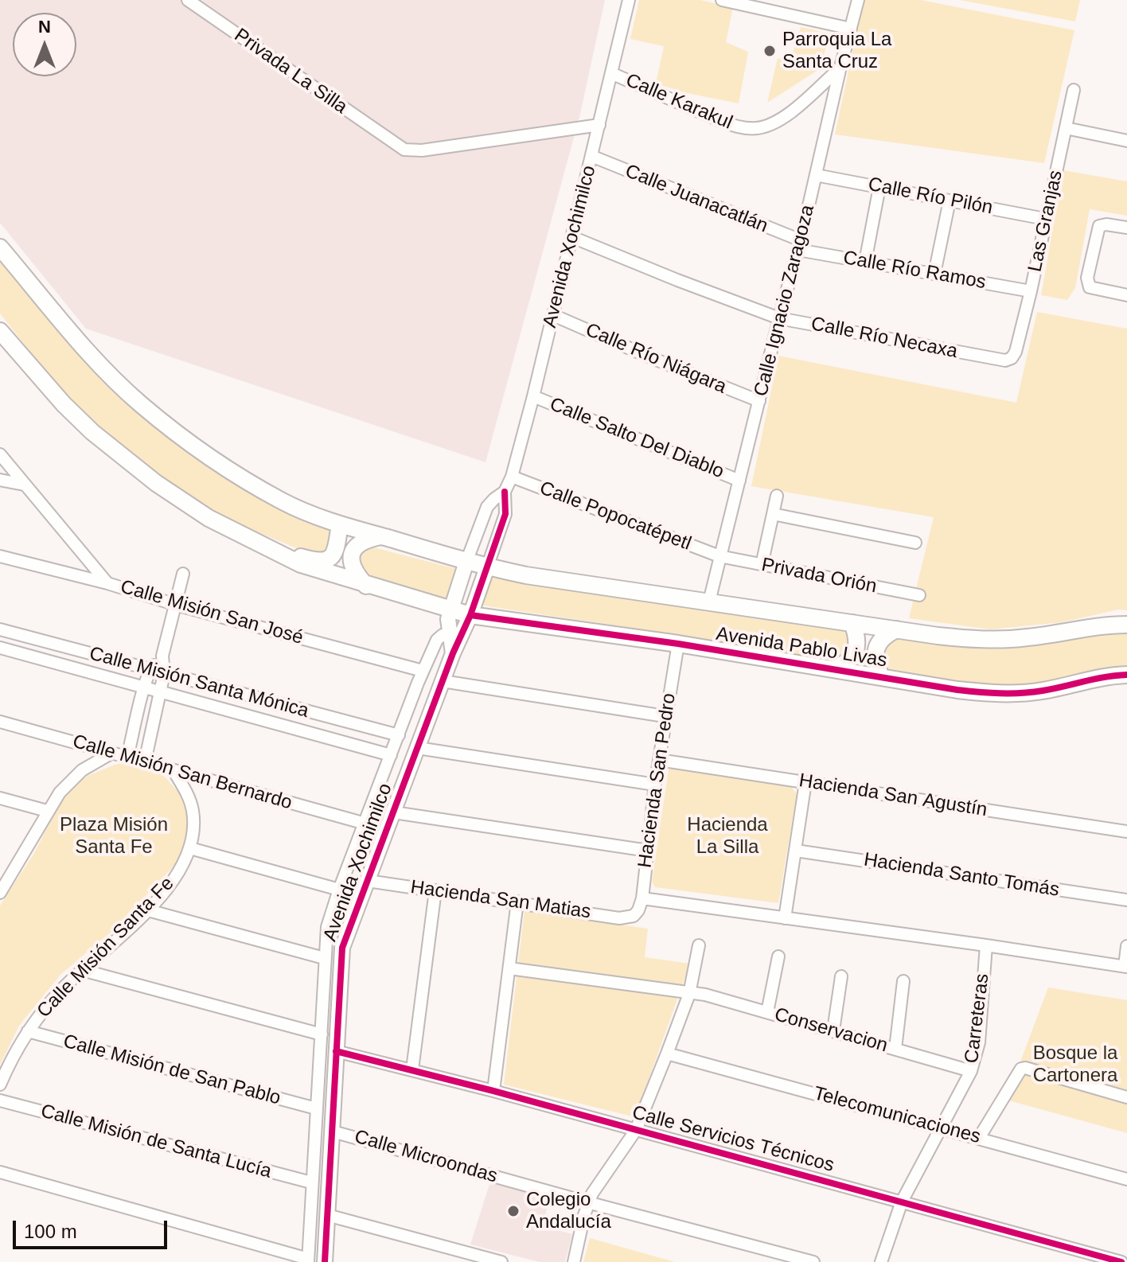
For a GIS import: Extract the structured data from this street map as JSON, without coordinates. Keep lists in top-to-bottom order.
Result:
{
  "streets": {
    "main road": ["Avenida Pablo Livas"],
    "street": [
      "Privada La Silla",
      "Calle Karakul",
      "Calle Río Pilón",
      "Calle Juanacatlán",
      "Las Granjas",
      "Avenida Xochimilco",
      "Calle Río Ramos",
      "Calle Ignacio Zaragoza",
      "Calle Río Necaxa",
      "Calle Río Niágara",
      "Calle Salto Del Diablo",
      "Calle Popocatépetl",
      "Privada Orión",
      "Calle Misión San José",
      "Calle Misión Santa Mónica",
      "Calle Misión San Bernardo",
      "Hacienda San Pedro",
      "Hacienda San Agustín",
      "Hacienda Santo Tomás",
      "Hacienda San Matias",
      "Calle Misión Santa Fe",
      "Carreteras",
      "Conservacion",
      "Calle Misión de San Pablo",
      "Telecomunicaciones",
      "Calle Servicios Técnicos",
      "Calle Misión de Santa Lucía",
      "Calle Microondas"
    ]
  },
  "crossings": [
    ["Privada La Silla", "Avenida Xochimilco"],
    ["Calle Karakul", "Avenida Xochimilco"],
    ["Calle Karakul", "Calle Ignacio Zaragoza"],
    ["Calle Río Pilón", "Las Granjas"],
    ["Calle Río Pilón", "Calle Ignacio Zaragoza"],
    ["Calle Juanacatlán", "Avenida Xochimilco"],
    ["Calle Juanacatlán", "Calle Río Ramos"],
    ["Calle Juanacatlán", "Calle Ignacio Zaragoza"],
    ["Las Granjas", "Calle Río Ramos"],
    ["Las Granjas", "Calle Río Necaxa"],
    ["Avenida Xochimilco", "Calle Río Necaxa"],
    ["Avenida Xochimilco", "Calle Río Niágara"],
    ["Avenida Xochimilco", "Calle Salto Del Diablo"],
    ["Avenida Xochimilco", "Calle Popocatépetl"],
    ["Avenida Xochimilco", "Avenida Pablo Livas"],
    ["Avenida Xochimilco", "Hacienda San Matias"],
    ["Avenida Xochimilco", "Calle Servicios Técnicos"],
    ["Avenida Xochimilco", "Calle Microondas"],
    ["Calle Río Ramos", "Calle Ignacio Zaragoza"],
    ["Calle Ignacio Zaragoza", "Calle Río Necaxa"],
    ["Calle Ignacio Zaragoza", "Calle Río Niágara"],
    ["Calle Ignacio Zaragoza", "Calle Salto Del Diablo"],
    ["Calle Ignacio Zaragoza", "Calle Popocatépetl"],
    ["Calle Ignacio Zaragoza", "Privada Orión"],
    ["Calle Ignacio Zaragoza", "Avenida Pablo Livas"],
    ["Calle Popocatépetl", "Privada Orión"],
    ["Avenida Pablo Livas", "Hacienda San Pedro"],
    ["Calle Misión San Bernardo", "Calle Misión Santa Fe"],
    ["Hacienda San Pedro", "Hacienda San Agustín"],
    ["Hacienda San Pedro", "Hacienda San Matias"],
    ["Calle Misión Santa Fe", "Calle Misión de San Pablo"],
    ["Carreteras", "Conservacion"],
    ["Carreteras", "Telecomunicaciones"],
    ["Carreteras", "Calle Servicios Técnicos"]
  ],
  "parks": ["Plaza Misión Santa Fe", "Hacienda La Silla", "Bosque la Cartonera"],
  "places": ["Parroquia La Santa Cruz", "Colegio Andalucía"],
  "scale_bar": "100 m",
  "north": "top"
}
